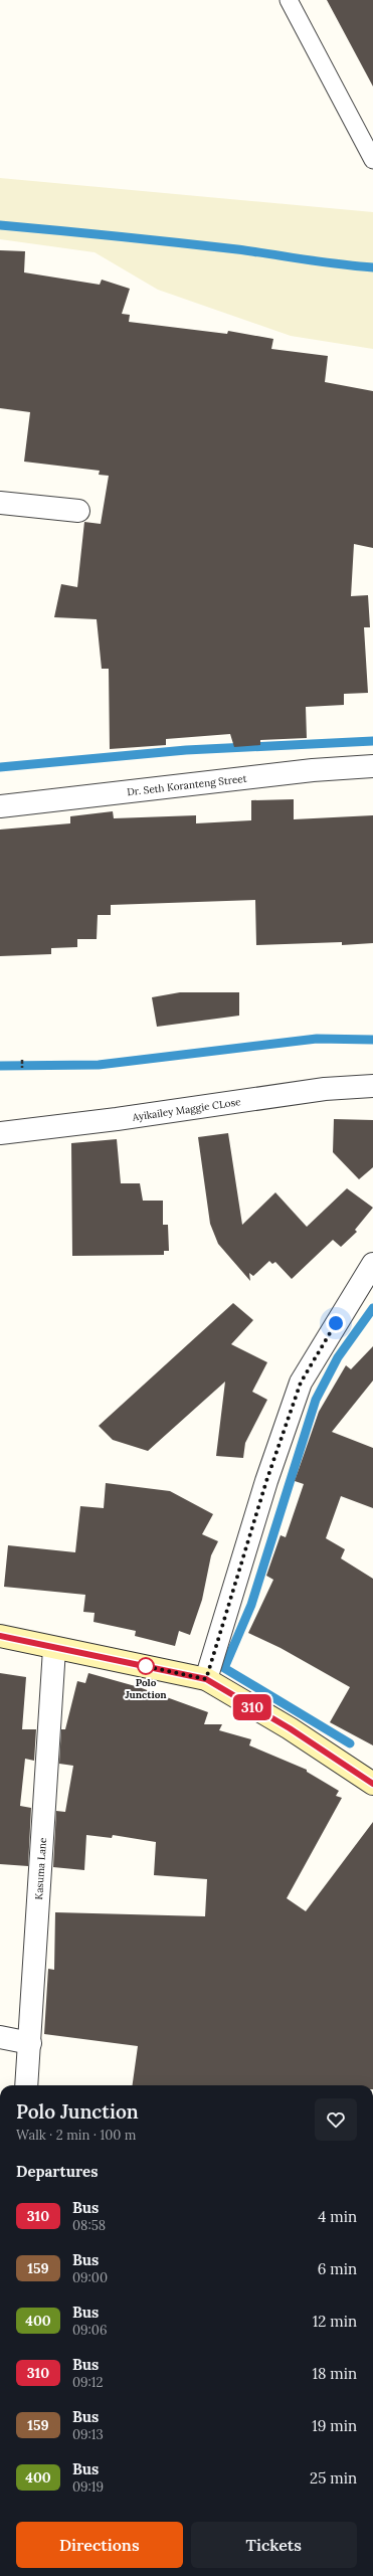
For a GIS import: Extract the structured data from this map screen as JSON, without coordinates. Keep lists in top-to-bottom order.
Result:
{
  "streets": {
    "street": ["Dr. Seth Koranteng Street", "Ayikailey Maggie CLose", "Kasuma Lane"]
  },
  "places": ["Polo Junction"],
  "lines": ["bus line 310"],
  "page": {
    "on_map": "310",
    "heading": [
      ["Polo Junction", "Walk · 2 min · 100 m"],
      "Departures"
    ],
    "list": [
      {
        "mark": "310",
        "name": "Bus",
        "note": "08:58",
        "value": "4 min"
      },
      {
        "mark": "159",
        "name": "Bus",
        "note": "09:00",
        "value": "6 min"
      },
      {
        "mark": "400",
        "name": "Bus",
        "note": "09:06",
        "value": "12 min"
      },
      {
        "mark": "310",
        "name": "Bus",
        "note": "09:12",
        "value": "18 min"
      },
      {
        "mark": "159",
        "name": "Bus",
        "note": "09:13",
        "value": "19 min"
      },
      {
        "mark": "400",
        "name": "Bus",
        "note": "09:19",
        "value": "25 min"
      }
    ],
    "buttons": ["Directions", "Tickets"]
  }
}
